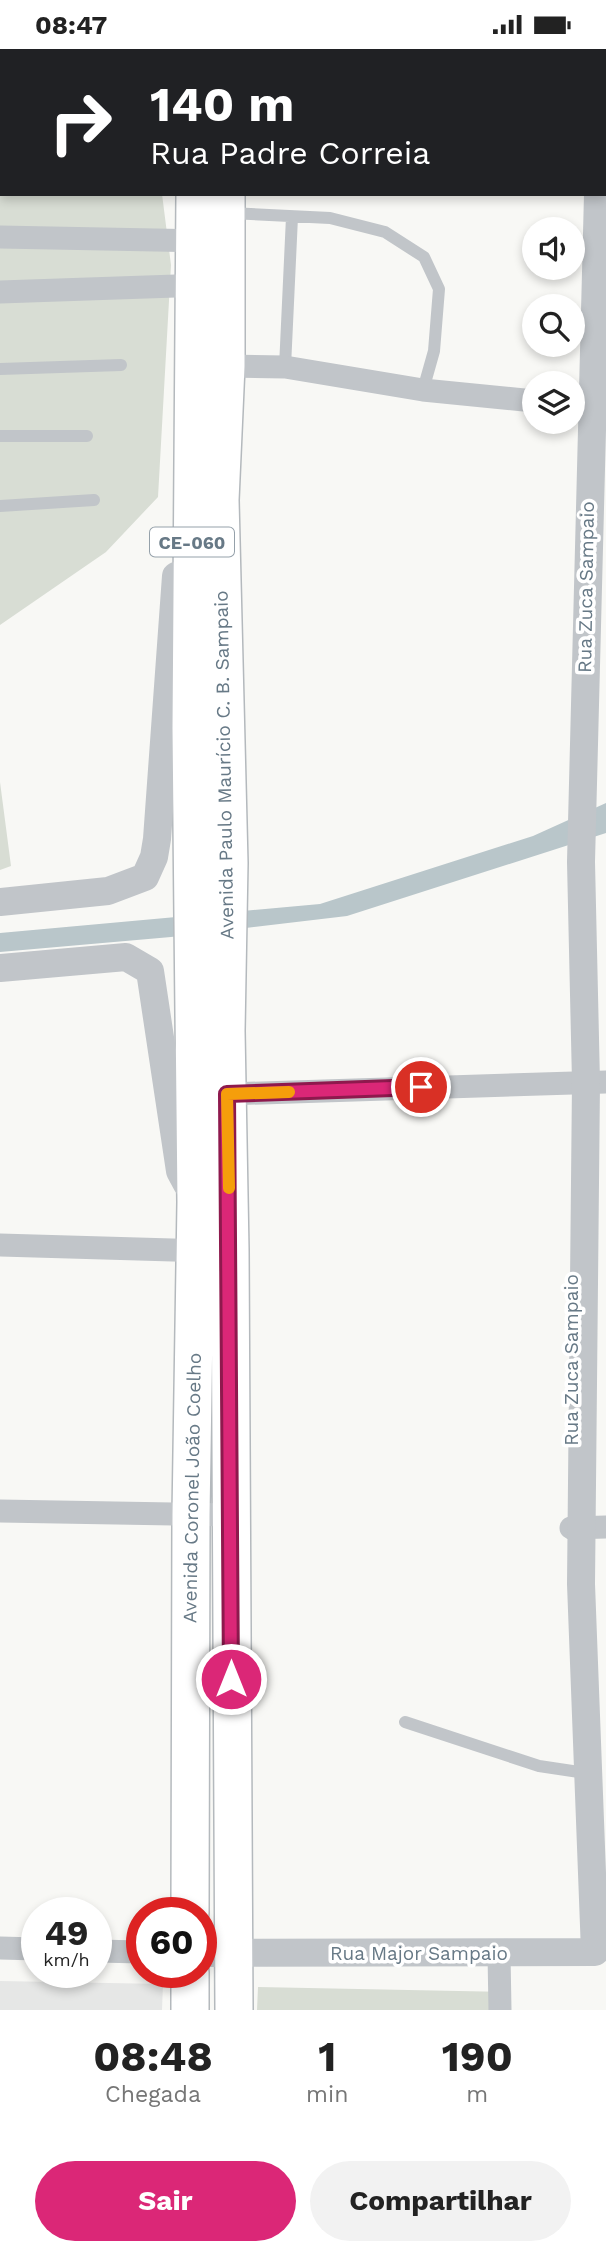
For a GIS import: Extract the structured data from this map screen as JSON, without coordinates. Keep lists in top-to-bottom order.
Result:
{
  "streets": {
    "main road": ["CE-060", "Avenida Paulo Maurício C. B. Sampaio", "Avenida Coronel João Coelho"],
    "street": ["Rua Zuca Sampaio", "Rua Major Sampaio"]
  },
  "crossings": [
    ["Rua Zuca Sampaio", "Rua Major Sampaio"],
    ["Avenida Paulo Maurício C. B. Sampaio", "Avenida Coronel João Coelho"],
    ["Avenida Coronel João Coelho", "Rua Major Sampaio"]
  ],
  "page": {
    "status": "08:47",
    "turn": ["140 m", "Rua Padre Correia"],
    "speed": "49 km/h",
    "limit": "60",
    "eta": [
      "08:48",
      "Chegada",
      "1",
      "min",
      "190",
      "m"
    ],
    "buttons": ["Sair", "Compartilhar"]
  }
}
